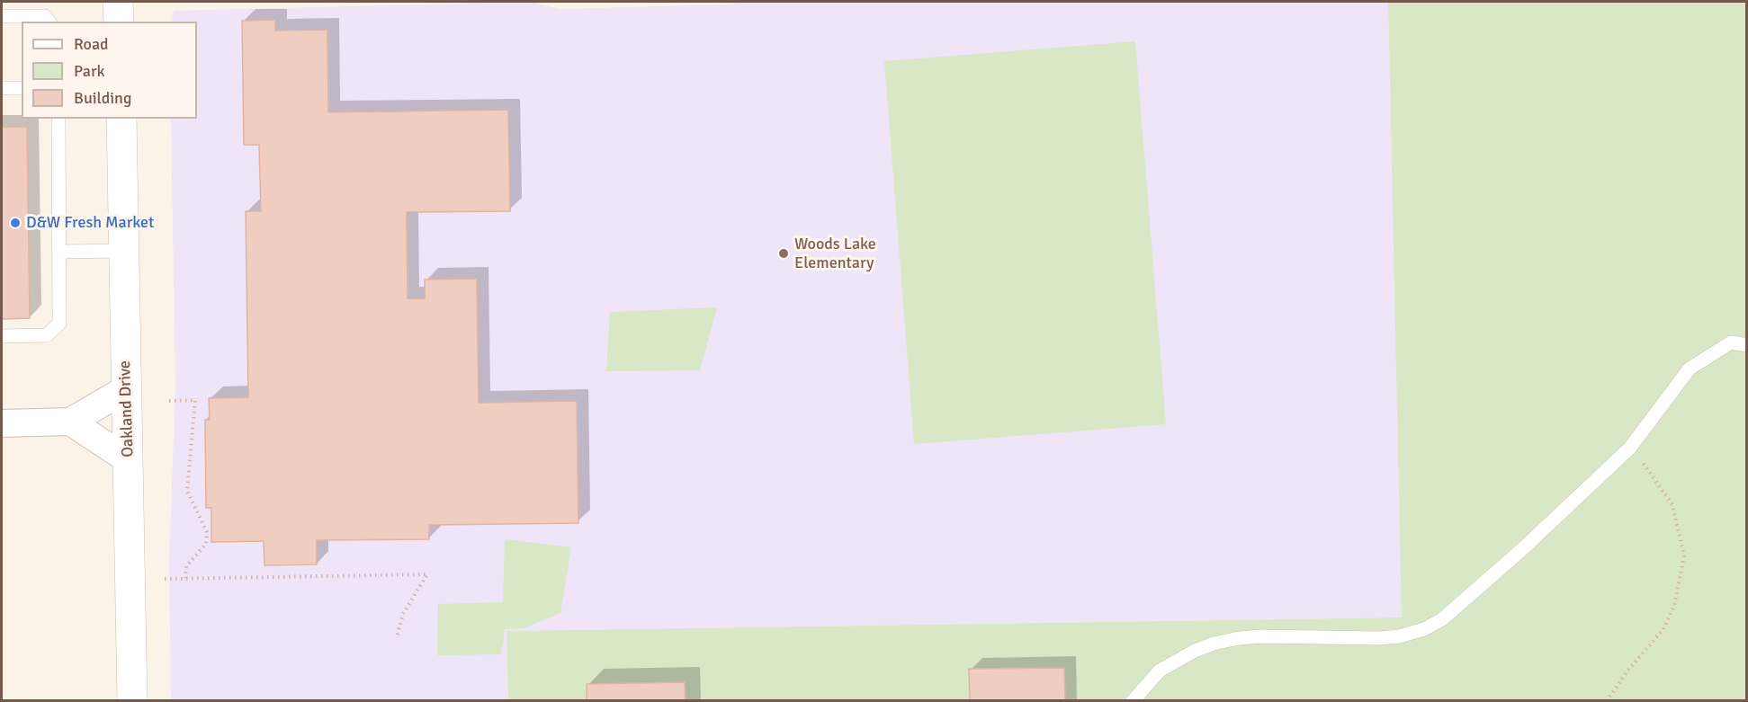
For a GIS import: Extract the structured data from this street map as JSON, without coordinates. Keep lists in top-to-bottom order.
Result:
{
  "streets": {
    "main road": ["Oakland Drive"]
  },
  "places": ["D&W Fresh Market", "Woods Lake Elementary"],
  "legend": ["Road", "Park", "Building"]
}
